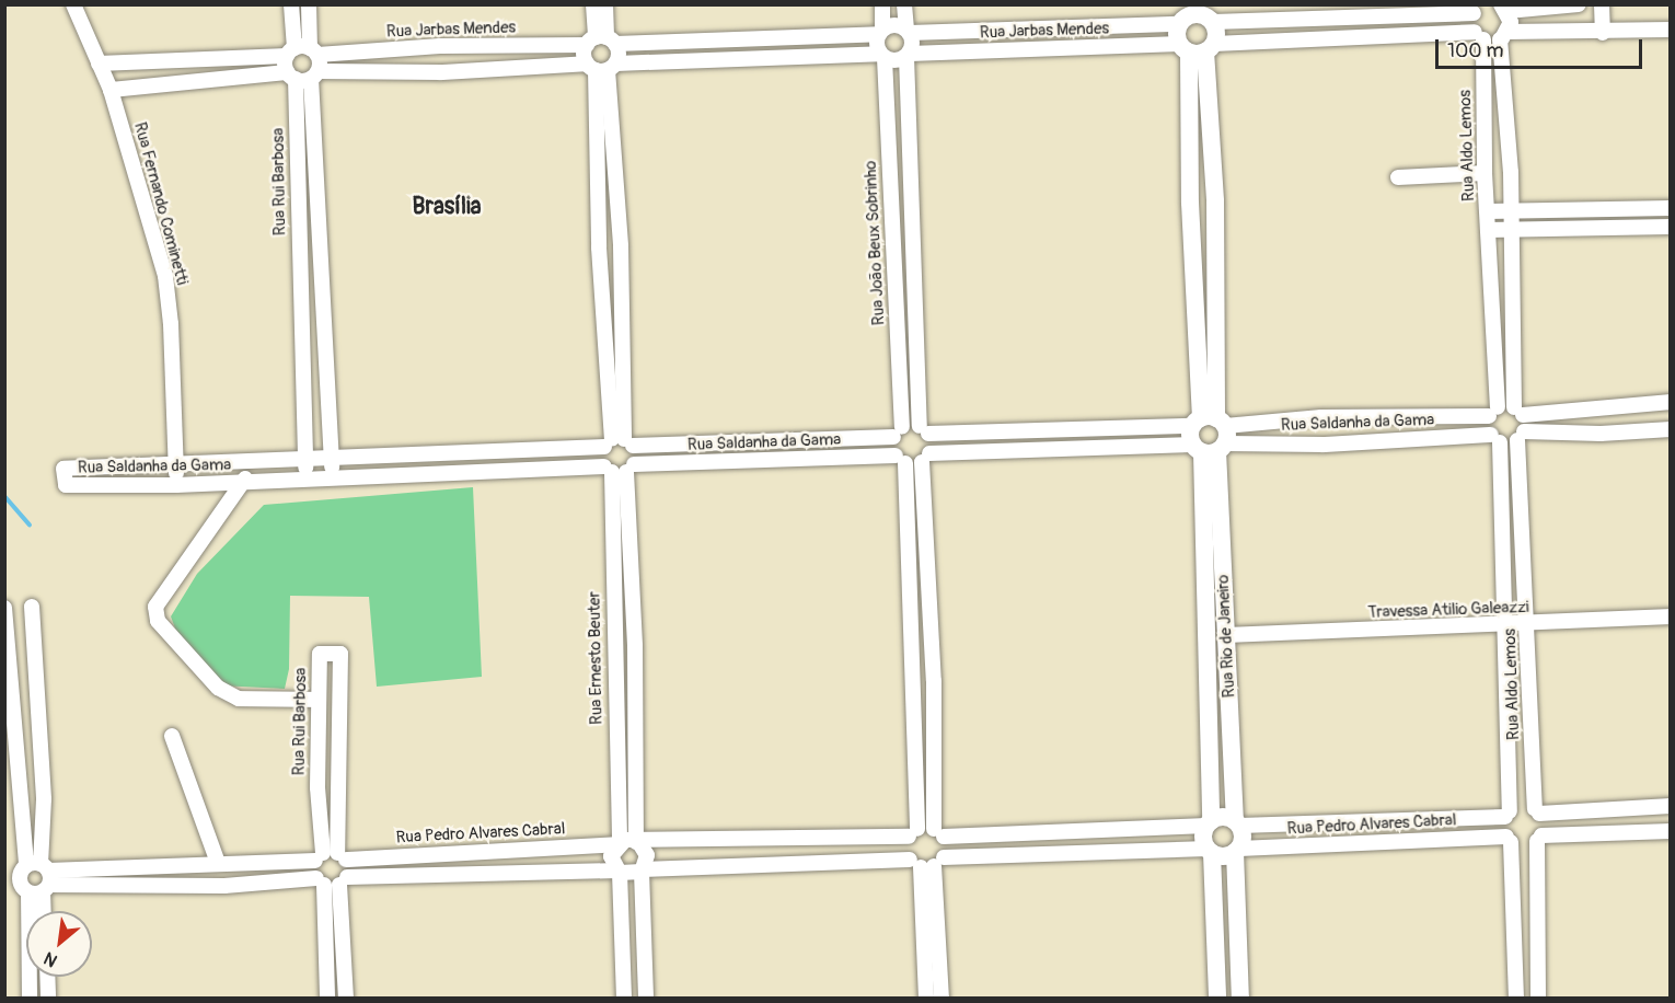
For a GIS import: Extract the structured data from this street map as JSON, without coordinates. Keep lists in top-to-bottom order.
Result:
{
  "streets": {
    "main road": ["Rua Rio de Janeiro"],
    "street": [
      "Rua Jarbas Mendes",
      "Rua Aldo Lemos",
      "Rua Rui Barbosa",
      "Rua Fernando Cominetti",
      "Rua João Beux Sobrinho",
      "Rua Saldanha da Gama",
      "Travessa Atilio Galeazzi",
      "Rua Ernesto Beuter",
      "Rua Pedro Alvares Cabral"
    ]
  },
  "crossings": [
    ["Rua Jarbas Mendes", "Rua Aldo Lemos"],
    ["Rua Jarbas Mendes", "Rua Fernando Cominetti"],
    ["Rua Jarbas Mendes", "Rua João Beux Sobrinho"],
    ["Rua Jarbas Mendes", "Rua Rio de Janeiro"],
    ["Rua Aldo Lemos", "Rua Saldanha da Gama"],
    ["Rua Aldo Lemos", "Travessa Atilio Galeazzi"],
    ["Rua Aldo Lemos", "Rua Pedro Alvares Cabral"],
    ["Rua Rui Barbosa", "Rua Saldanha da Gama"],
    ["Rua Rui Barbosa", "Rua Pedro Alvares Cabral"],
    ["Rua Fernando Cominetti", "Rua Saldanha da Gama"],
    ["Rua João Beux Sobrinho", "Rua Saldanha da Gama"],
    ["Rua Saldanha da Gama", "Rua Rio de Janeiro"],
    ["Rua Saldanha da Gama", "Rua Ernesto Beuter"],
    ["Travessa Atilio Galeazzi", "Rua Rio de Janeiro"],
    ["Rua Rio de Janeiro", "Rua Pedro Alvares Cabral"],
    ["Rua Ernesto Beuter", "Rua Pedro Alvares Cabral"]
  ],
  "districts": ["Brasília"],
  "scale_bar": "100 m",
  "north": "bottom left"
}
